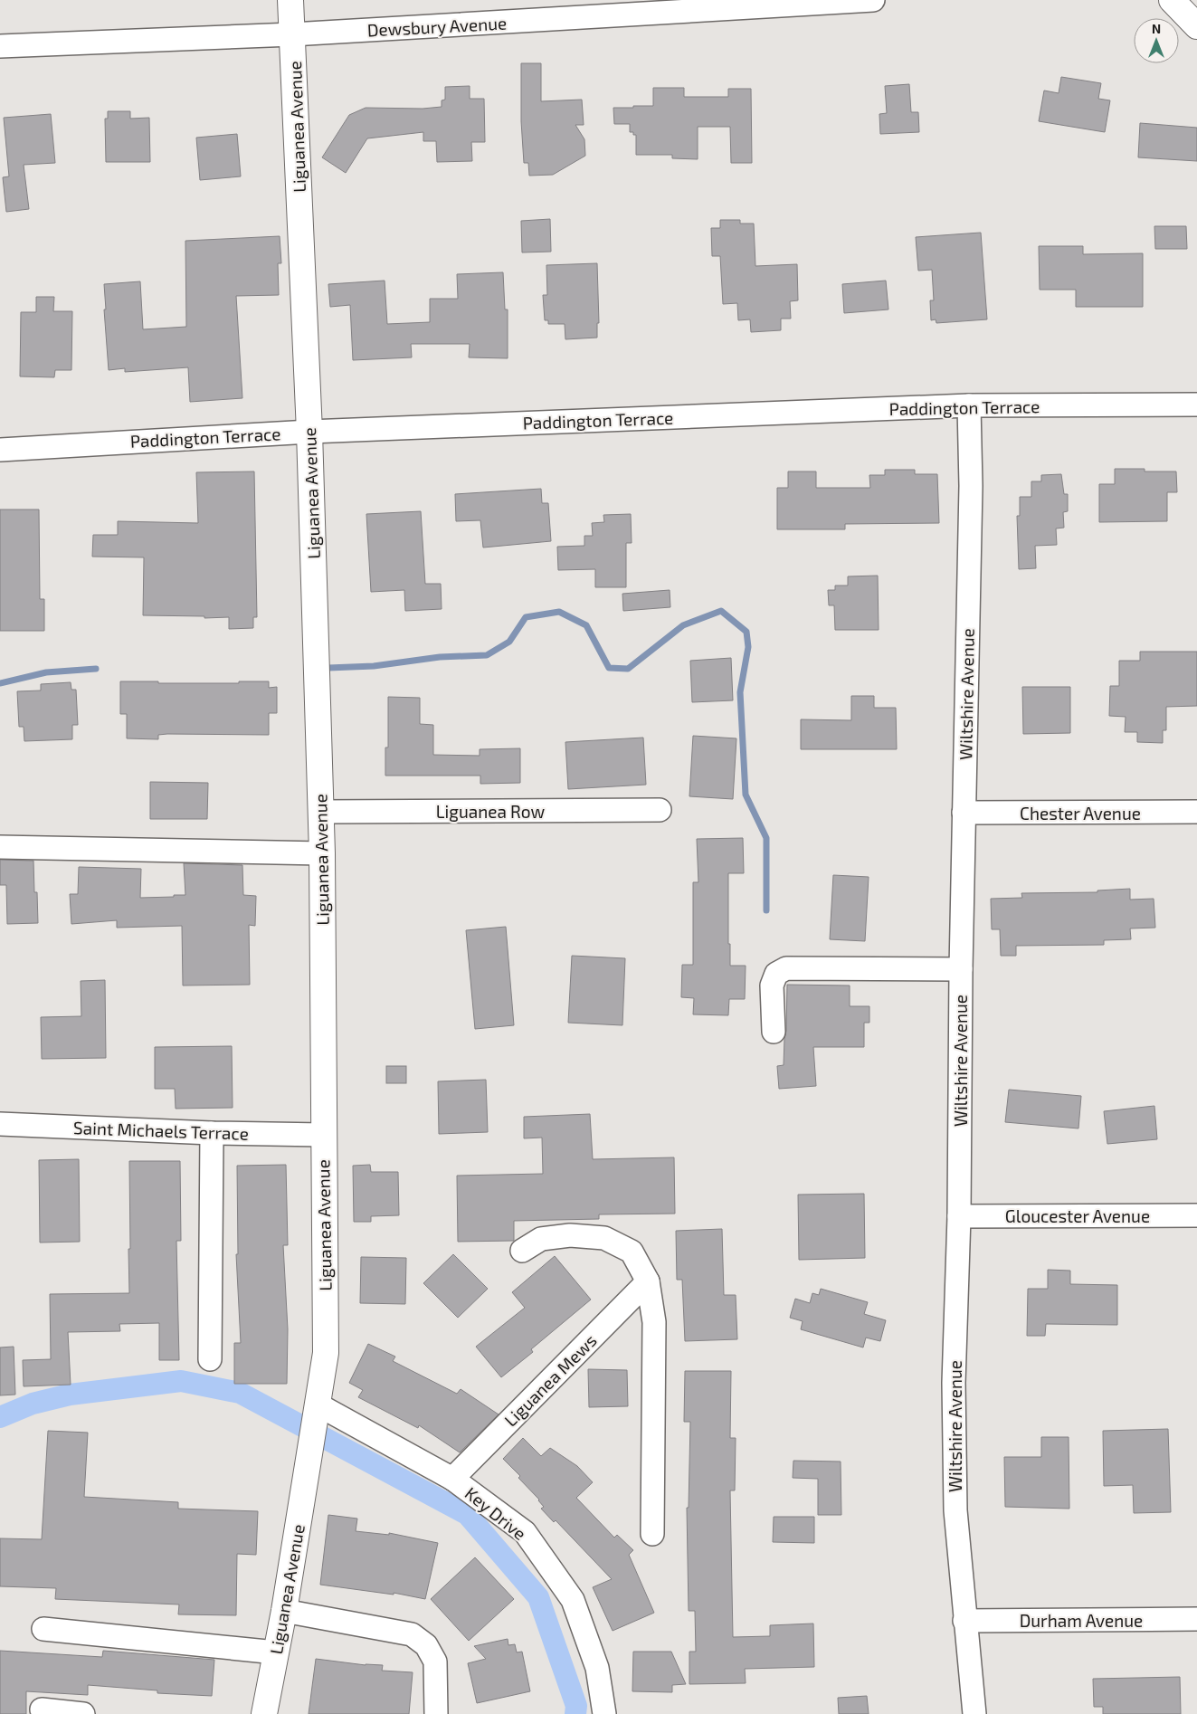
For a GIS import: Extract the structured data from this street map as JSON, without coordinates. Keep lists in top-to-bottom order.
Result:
{
  "streets": {
    "main road": ["Liguanea Avenue"],
    "street": [
      "Dewsbury Avenue",
      "Paddington Terrace",
      "Wiltshire Avenue",
      "Liguanea Row",
      "Chester Avenue",
      "Saint Michaels Terrace",
      "Gloucester Avenue",
      "Liguanea Mews",
      "Key Drive",
      "Durham Avenue"
    ]
  },
  "crossings": [
    ["Dewsbury Avenue", "Liguanea Avenue"],
    ["Liguanea Avenue", "Paddington Terrace"],
    ["Liguanea Avenue", "Liguanea Row"],
    ["Liguanea Avenue", "Saint Michaels Terrace"],
    ["Liguanea Avenue", "Key Drive"],
    ["Paddington Terrace", "Wiltshire Avenue"],
    ["Wiltshire Avenue", "Chester Avenue"],
    ["Wiltshire Avenue", "Gloucester Avenue"],
    ["Wiltshire Avenue", "Durham Avenue"],
    ["Liguanea Mews", "Key Drive"]
  ],
  "north": "top"
}
